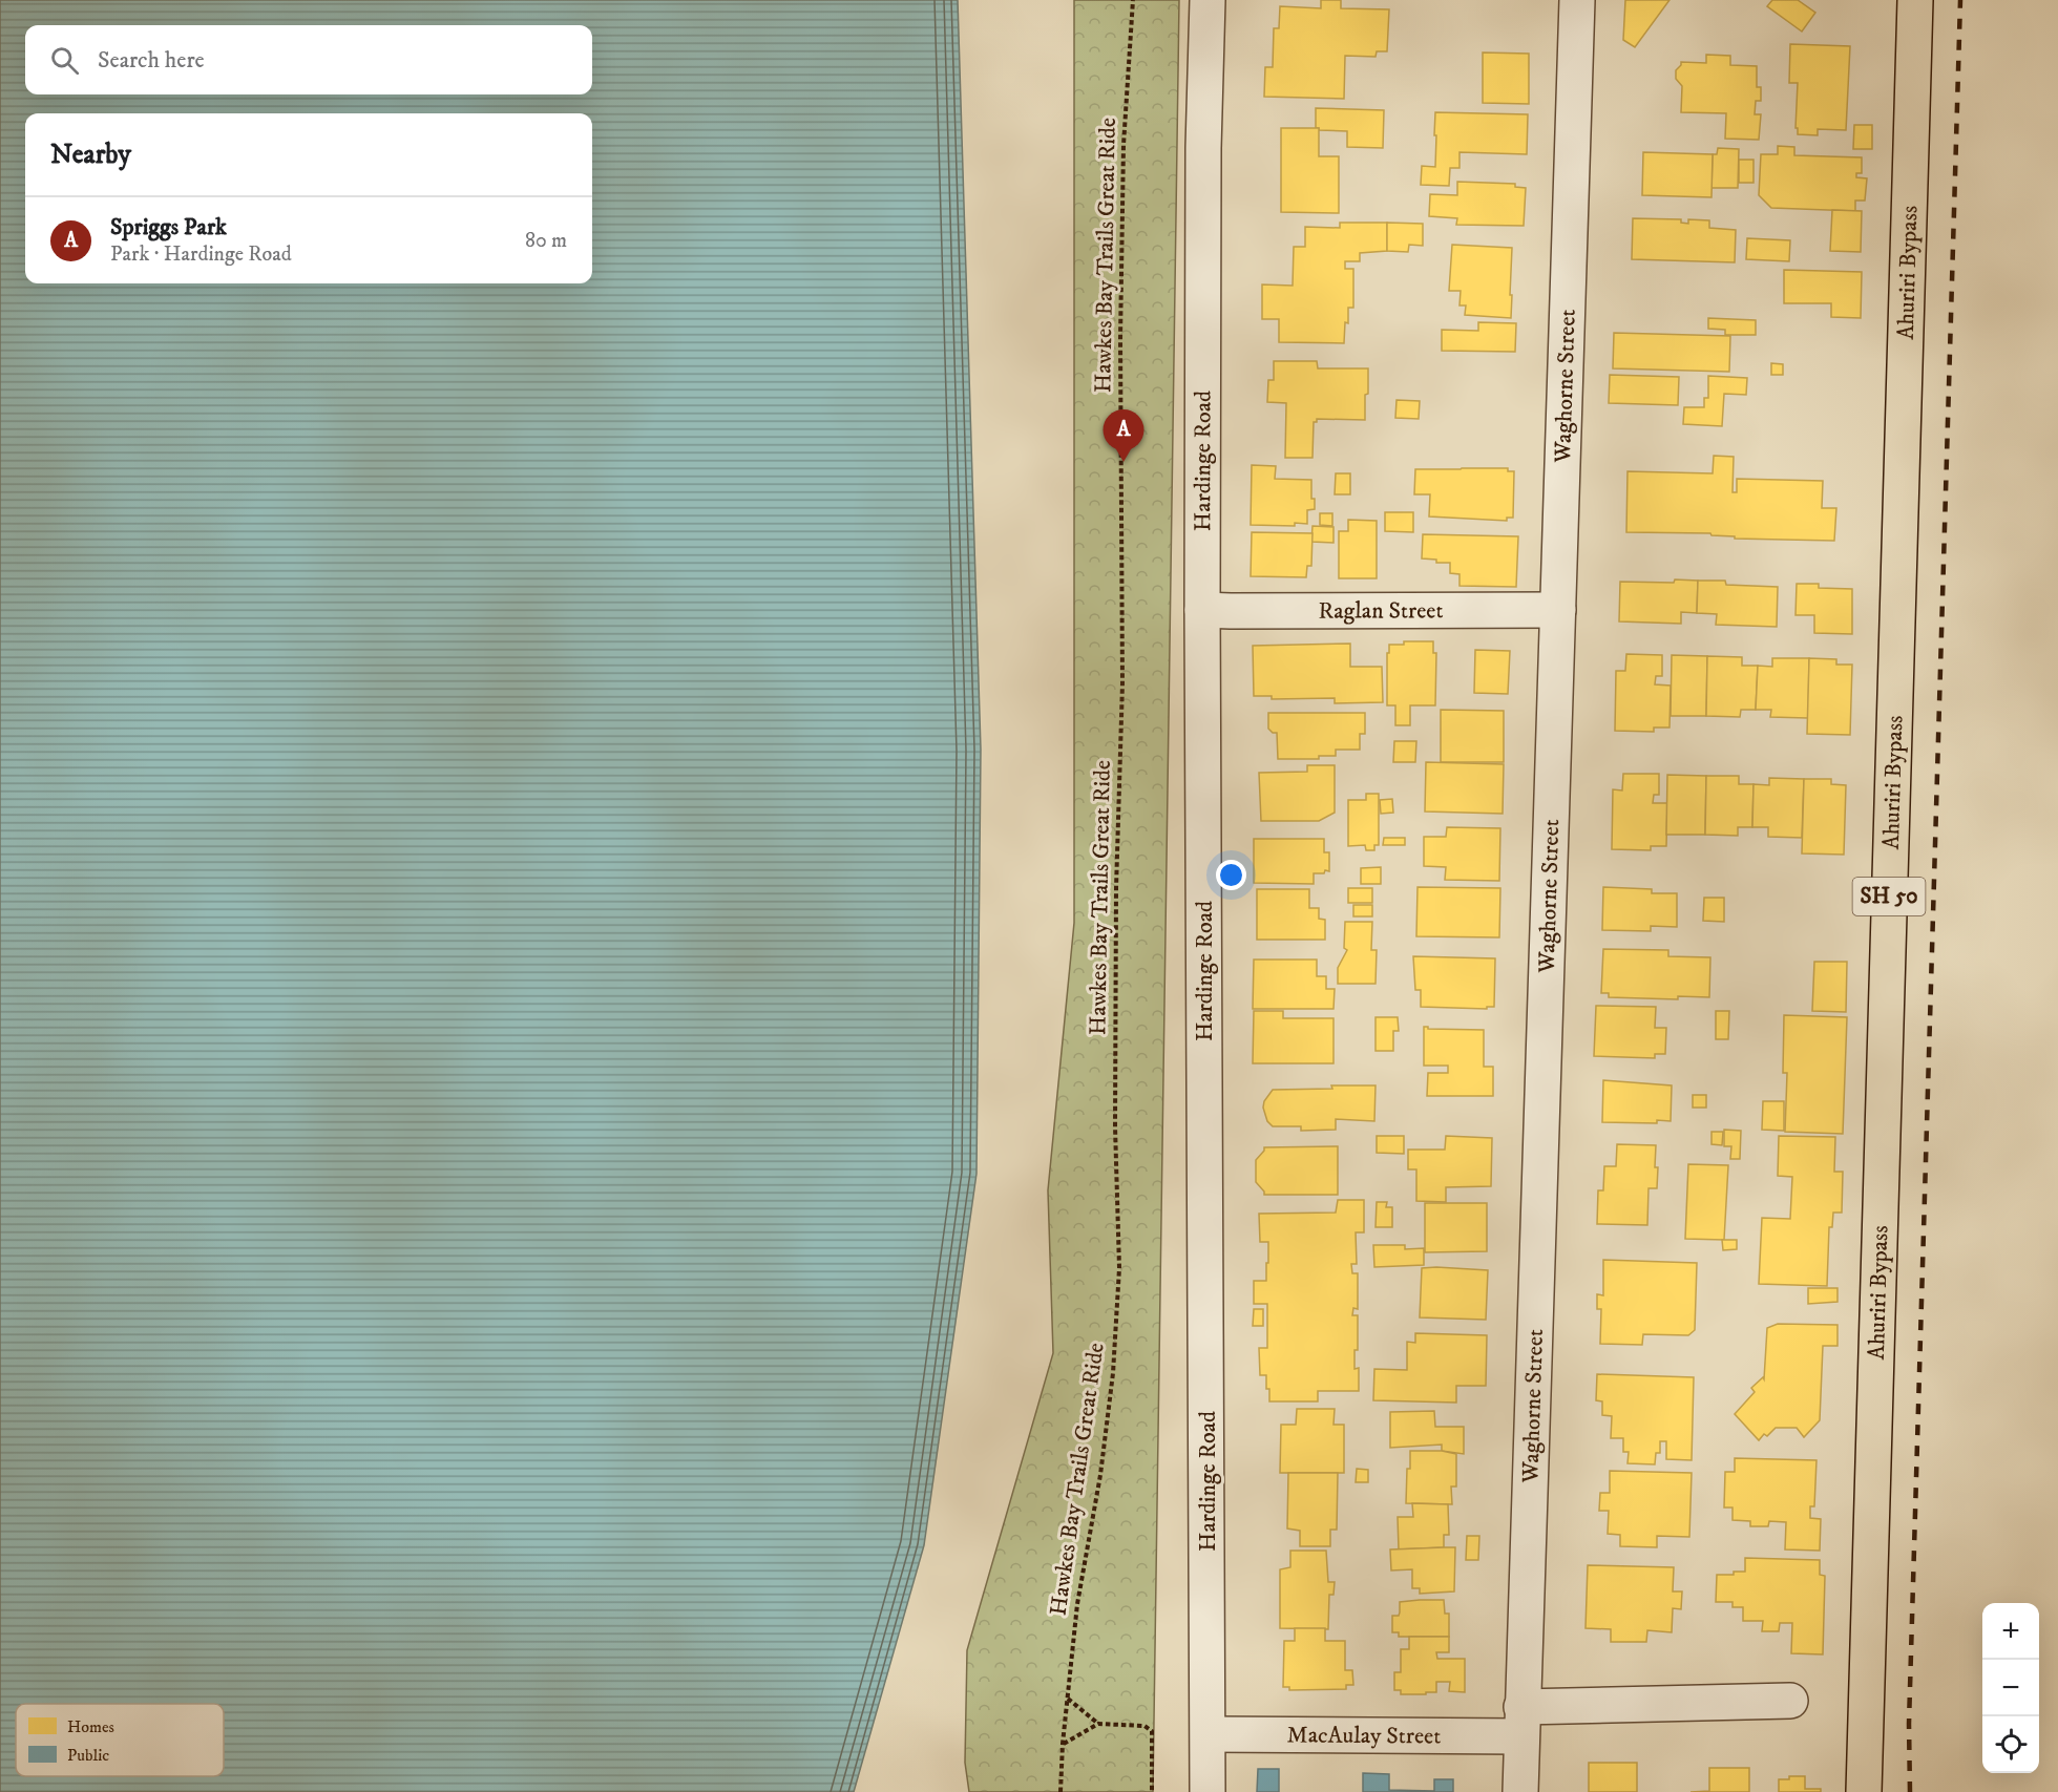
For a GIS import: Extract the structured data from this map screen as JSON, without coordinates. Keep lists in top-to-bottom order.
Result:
{
  "streets": {
    "highway": ["Ahuriri Bypass", "SH 50"],
    "street": [
      "Waghorne Street",
      "Hardinge Road",
      "Raglan Street",
      "MacAulay Street"
    ],
    "path": ["Hawkes Bay Trails Great Ride"]
  },
  "crossings": [
    ["Waghorne Street", "Raglan Street"],
    ["Waghorne Street", "MacAulay Street"],
    ["Hardinge Road", "Raglan Street"],
    ["Hardinge Road", "MacAulay Street"]
  ],
  "legend": ["Homes", "Public"],
  "page": {
    "search": "Search here",
    "heading": "Nearby",
    "list": [
      {
        "mark": "A",
        "name": "Spriggs Park",
        "note": "Park · Hardinge Road",
        "value": "80 m"
      }
    ],
    "pins": "A",
    "map_buttons": ["+", "−"]
  }
}
